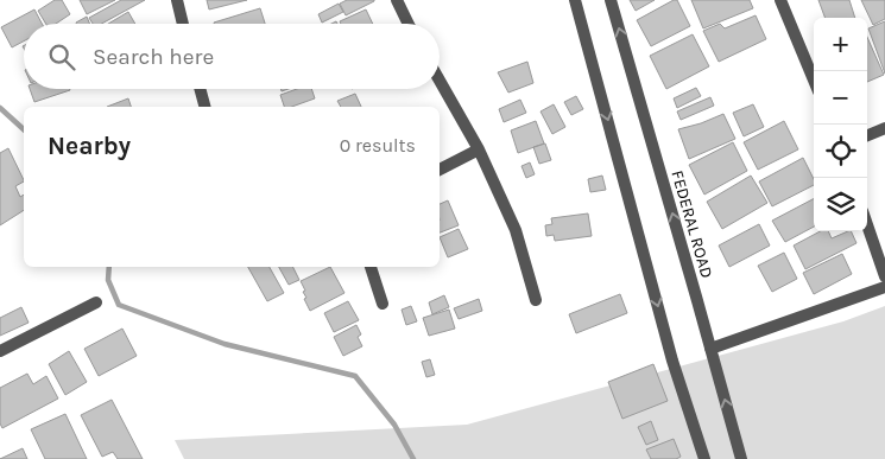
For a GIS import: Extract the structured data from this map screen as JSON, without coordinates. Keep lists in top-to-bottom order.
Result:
{
  "streets": {
    "street": ["FEDERAL ROAD"]
  },
  "page": {
    "map_buttons": ["+", "−"],
    "search": "Search here",
    "heading": ["Nearby", "0 results"]
  }
}
